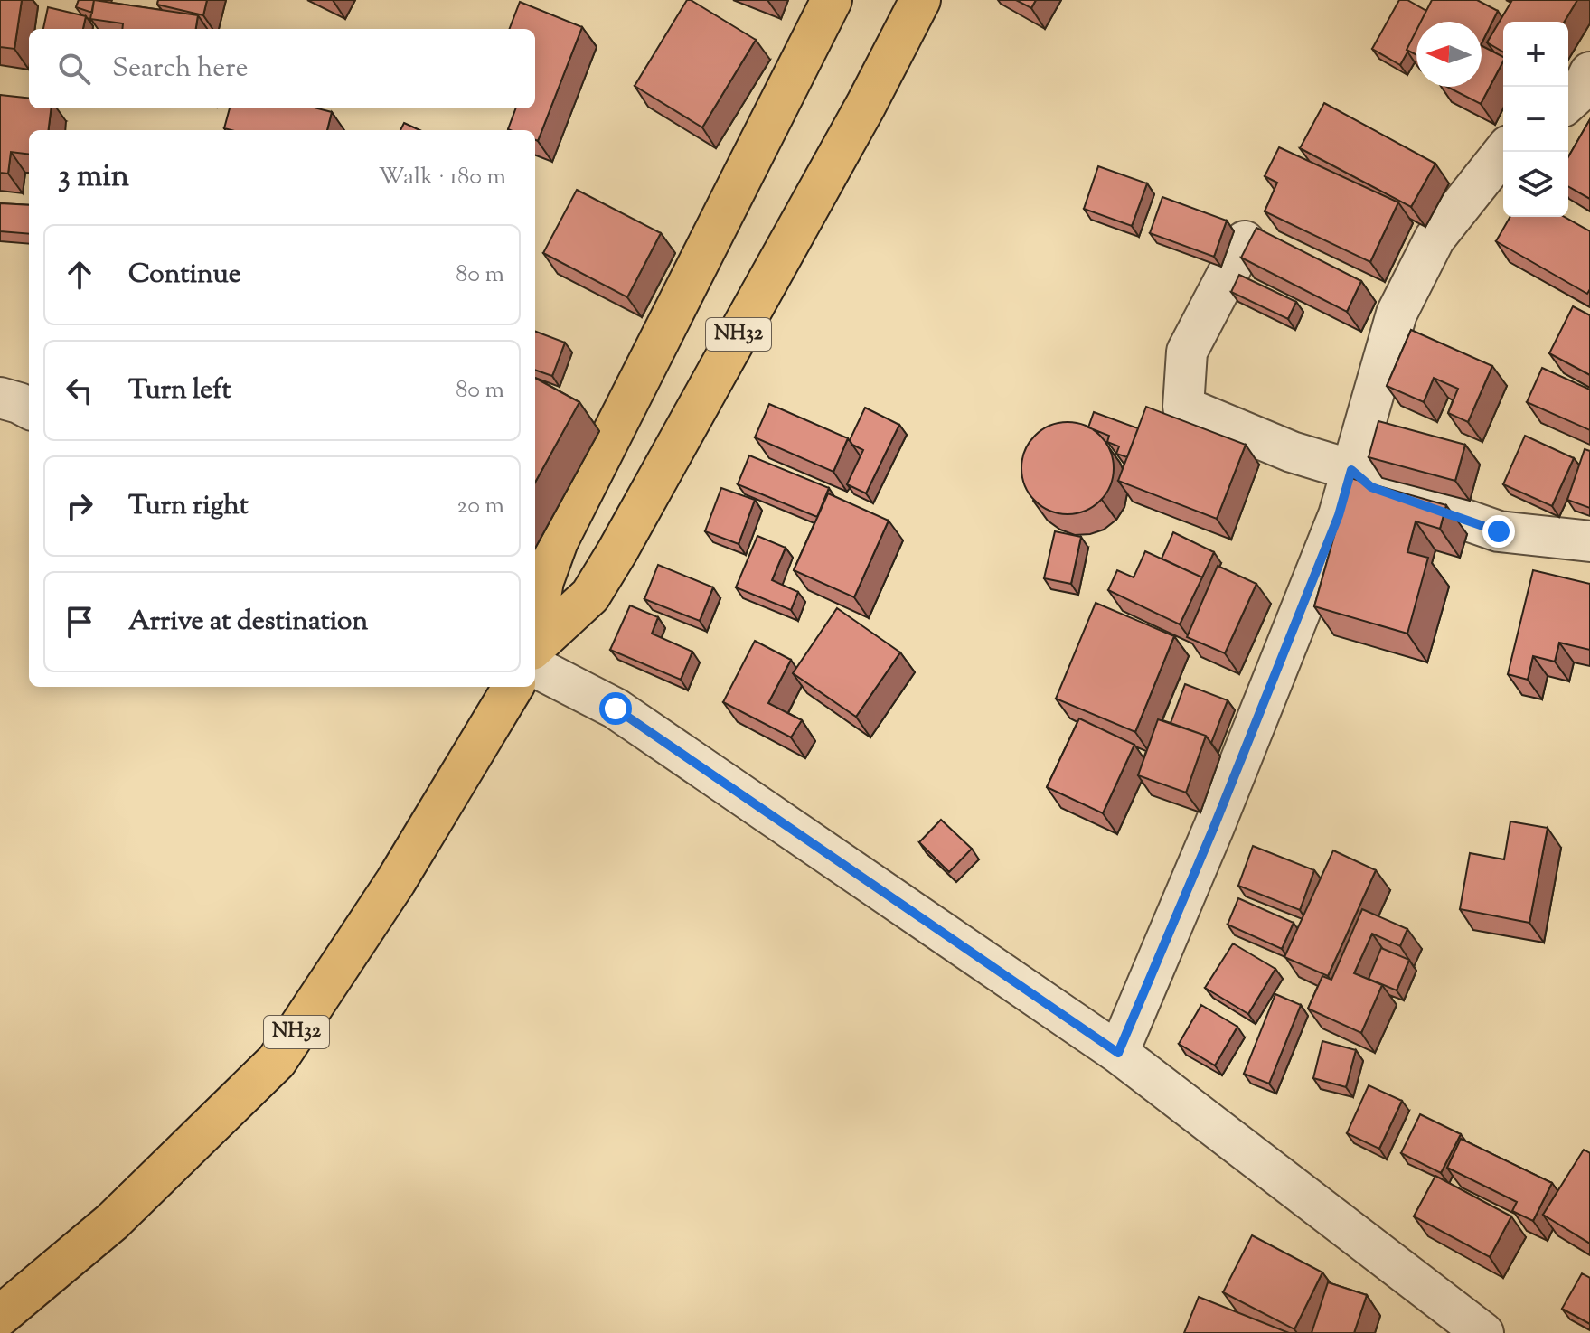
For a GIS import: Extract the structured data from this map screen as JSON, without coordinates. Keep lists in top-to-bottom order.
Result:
{
  "streets": {
    "main road": ["NH32"]
  },
  "north": "left",
  "page": {
    "map_buttons": ["+", "−"],
    "search": "Search here",
    "heading": ["3 min", "Walk · 180 m"],
    "list": [
      ["Continue", "80 m"],
      ["Turn left", "80 m"],
      ["Turn right", "20 m"],
      "Arrive at destination"
    ]
  }
}
